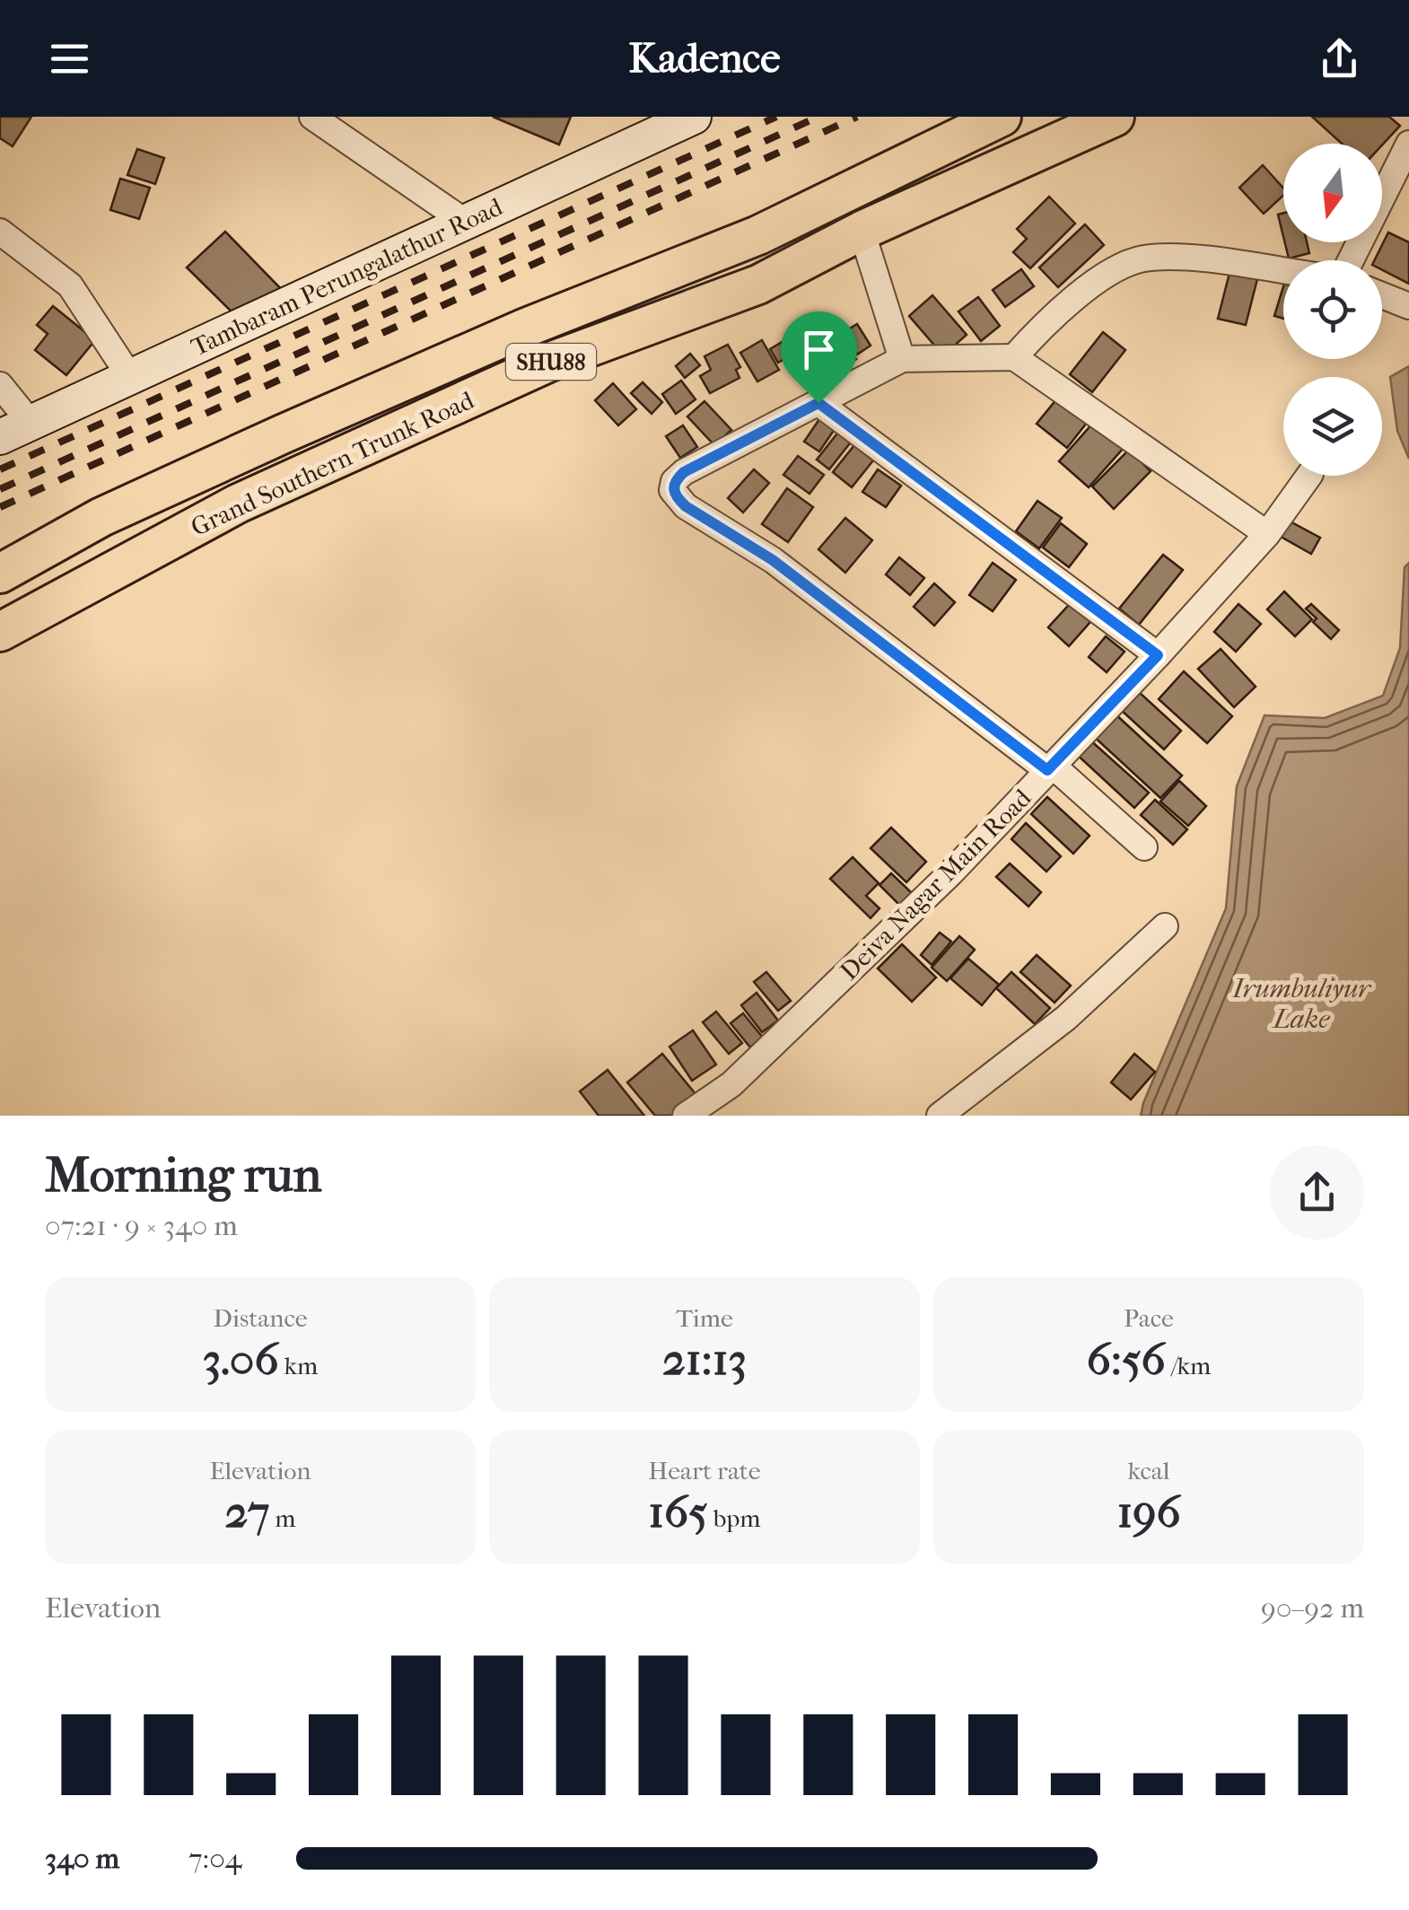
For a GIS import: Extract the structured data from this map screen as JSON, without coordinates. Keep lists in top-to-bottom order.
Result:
{
  "streets": {
    "main road": ["SHU88", "Grand Southern Trunk Road"],
    "street": ["Tambaram Perungalathur Road", "Deiva Nagar Main Road"]
  },
  "water": ["Irumbuliyur Lake"],
  "north": "bottom",
  "page": {
    "header": "Kadence",
    "heading": ["Morning run", "07:21 · 9 × 340 m"],
    "stats": [
      ["Distance", "3.06 km"],
      ["Time", "21:13"],
      ["Pace", "6:56 /km"],
      ["Elevation", "27 m"],
      ["Heart rate", "165 bpm"],
      ["kcal", "196"]
    ],
    "chart": ["Elevation", "90–92 m"],
    "list": [
      {
        "name": "340 m",
        "note": "7:04"
      }
    ]
  }
}
